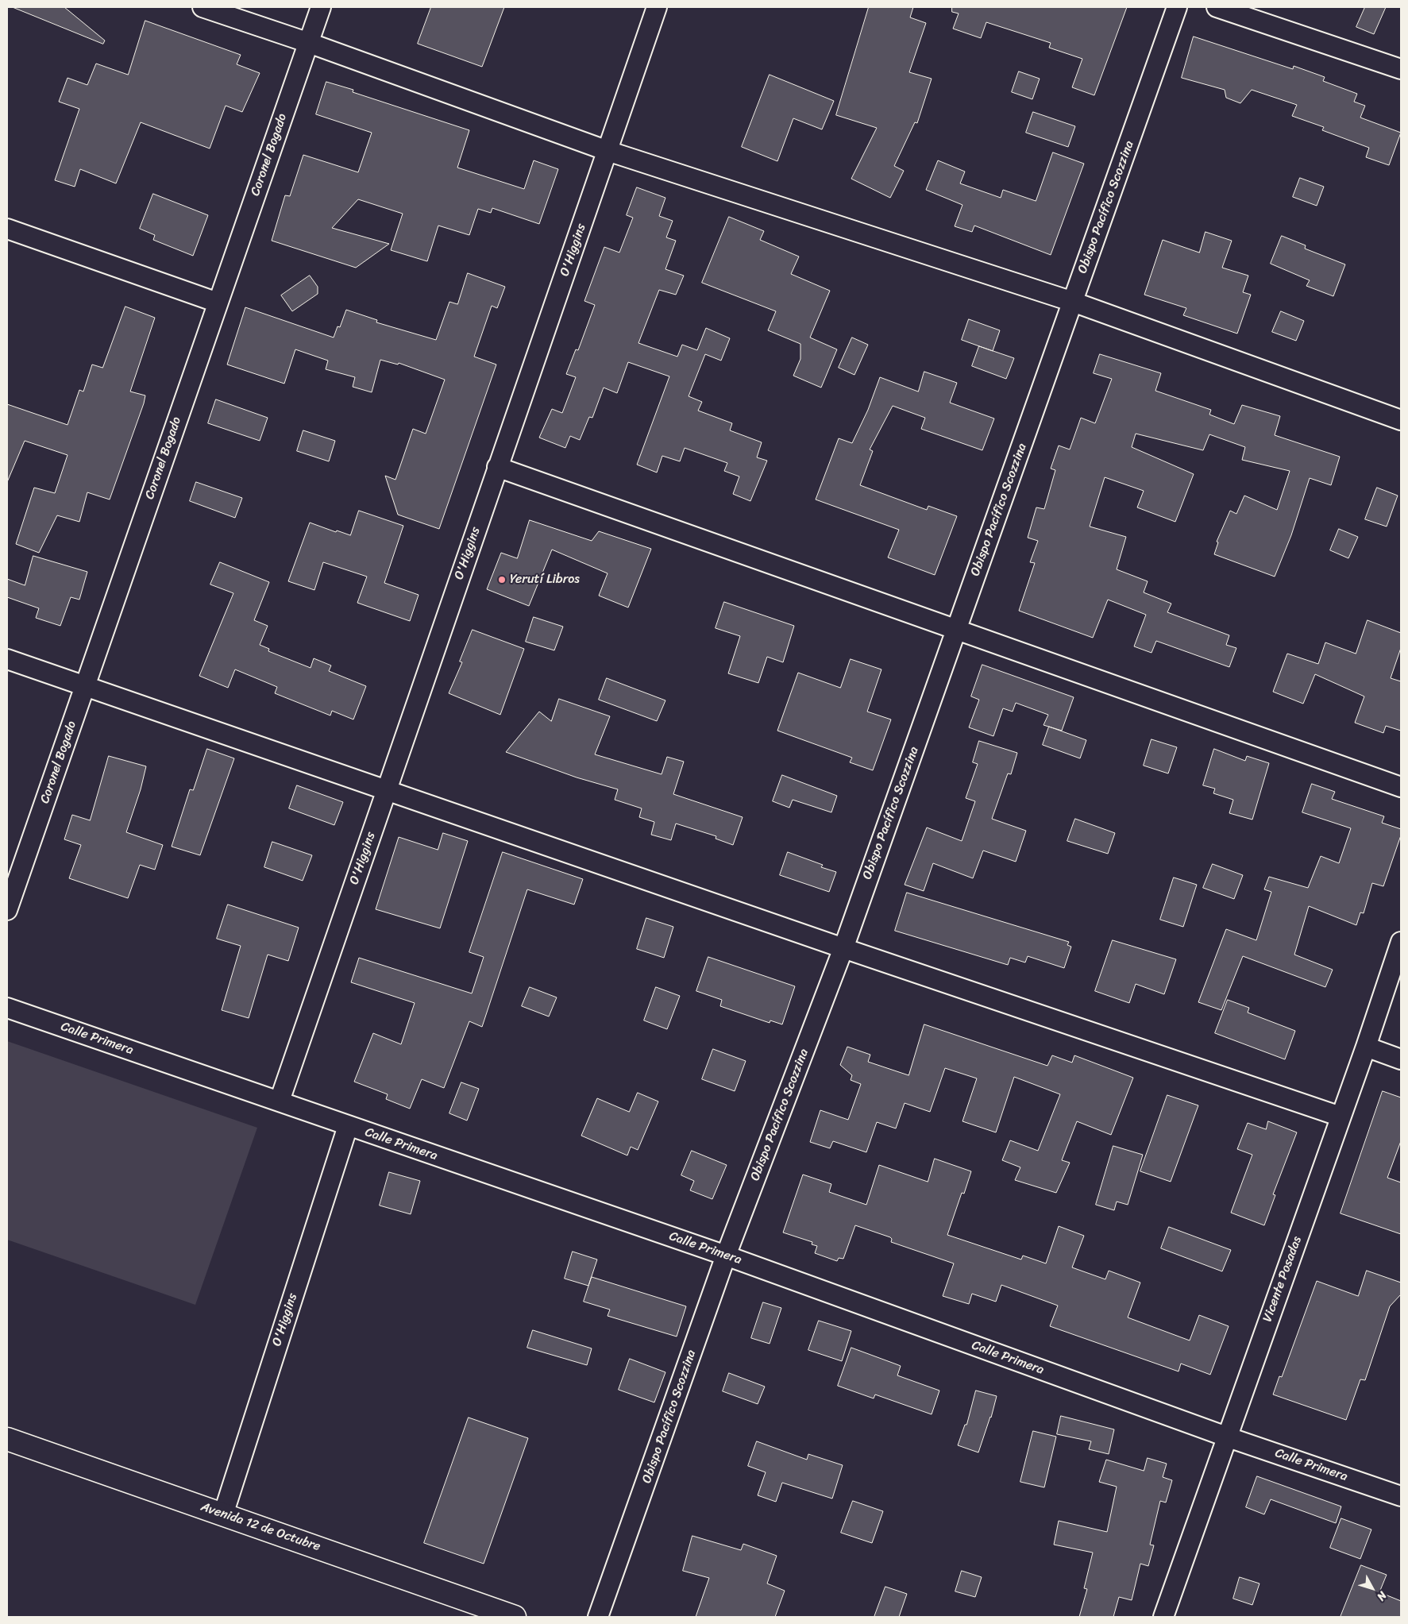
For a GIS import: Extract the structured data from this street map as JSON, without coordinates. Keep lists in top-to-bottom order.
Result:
{
  "streets": {
    "main road": ["Avenida 12 de Octubre"],
    "street": [
      "Coronel Bogado",
      "Obispo Pacífico Scozzina",
      "O'Higgins",
      "Calle Primera",
      "Vicente Posadas"
    ]
  },
  "crossings": [
    ["Obispo Pacífico Scozzina", "Calle Primera"],
    ["O'Higgins", "Calle Primera"],
    ["O'Higgins", "Avenida 12 de Octubre"],
    ["Calle Primera", "Vicente Posadas"]
  ],
  "places": ["Yerutí Libros"],
  "north": "bottom right"
}
